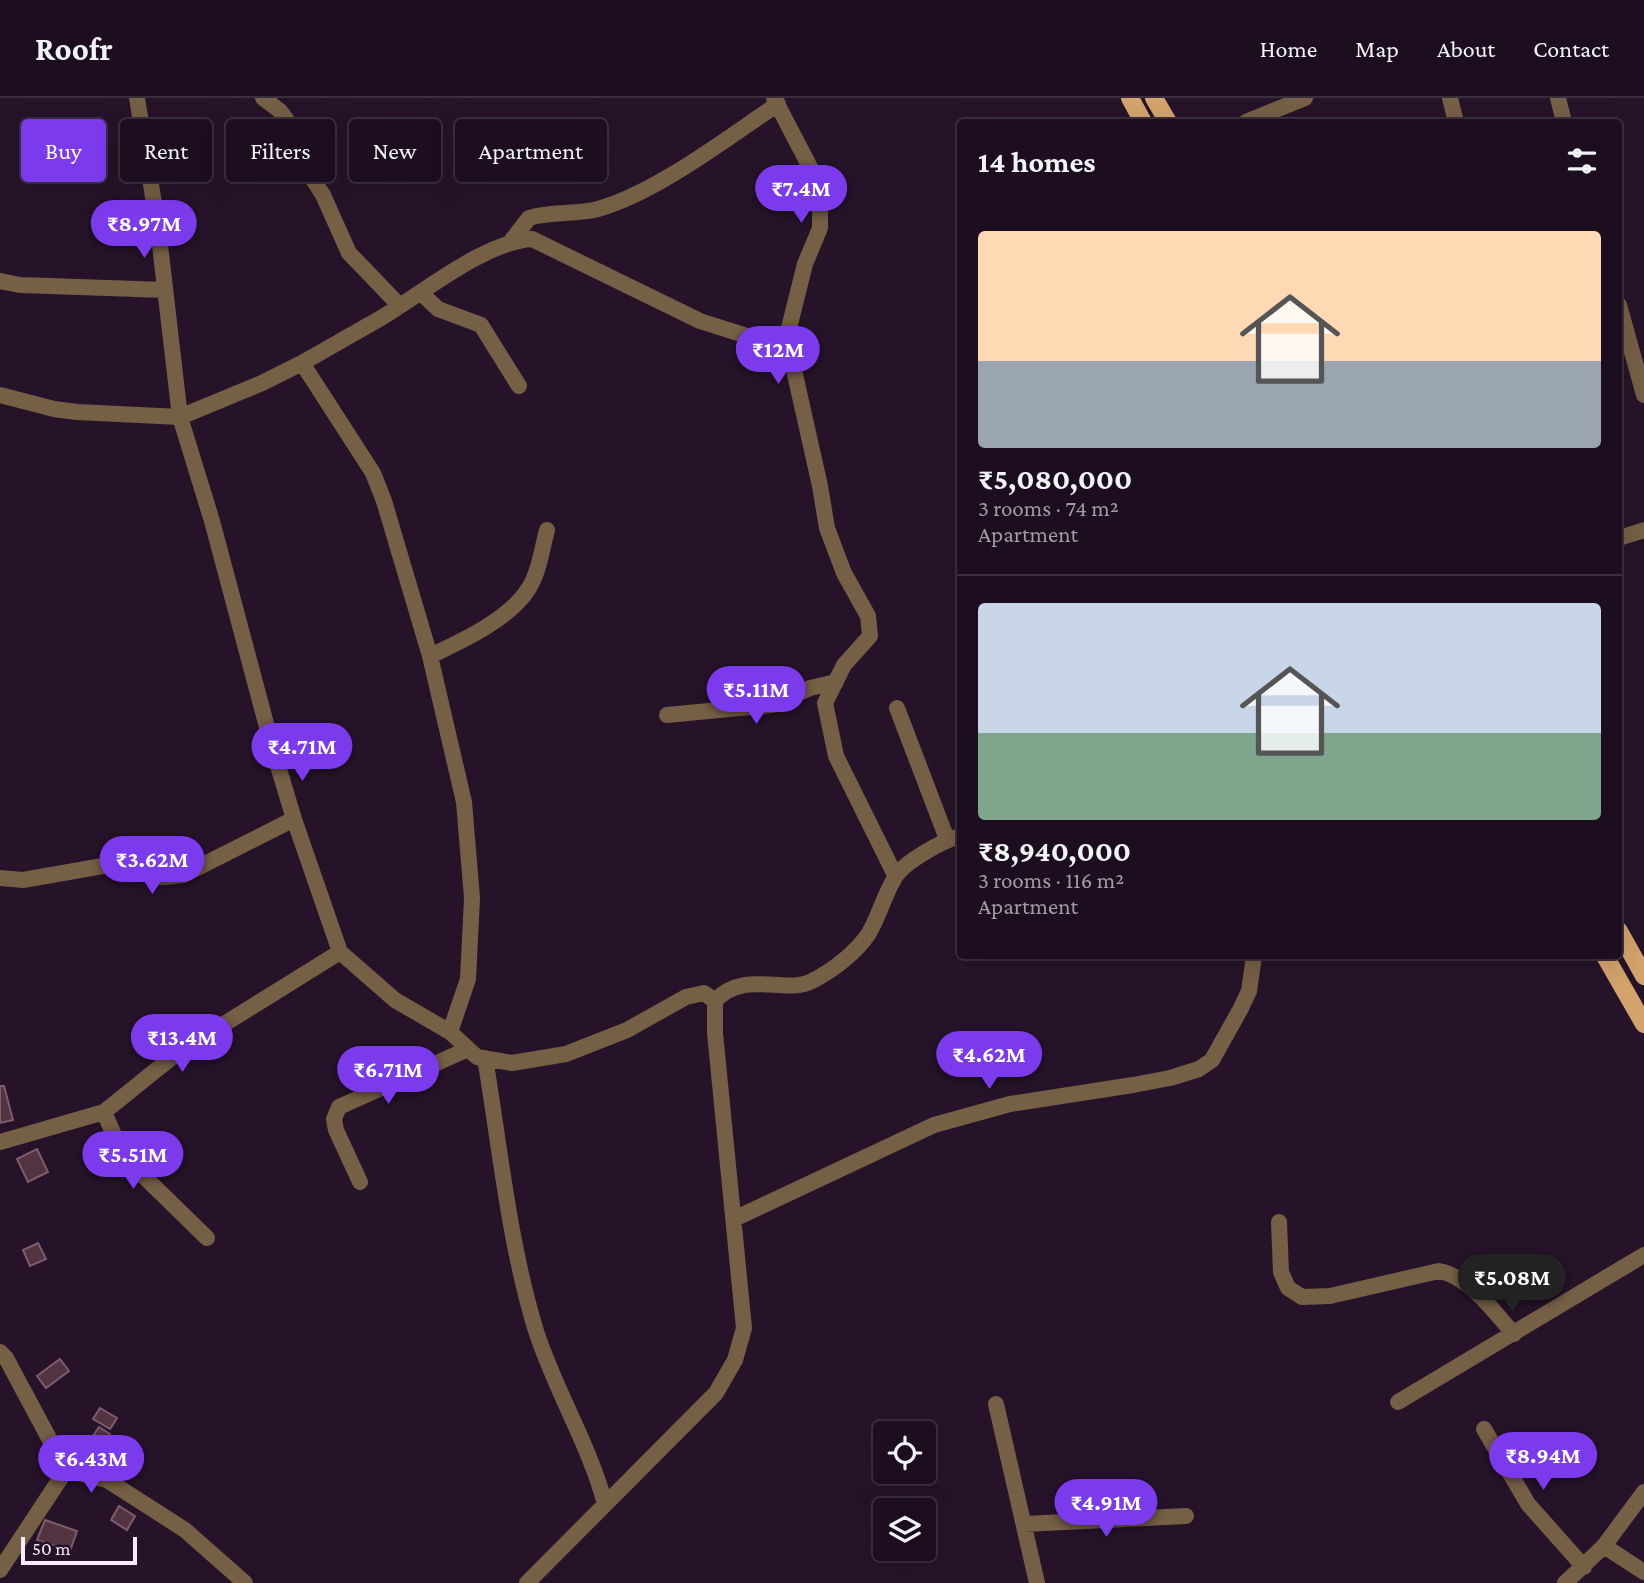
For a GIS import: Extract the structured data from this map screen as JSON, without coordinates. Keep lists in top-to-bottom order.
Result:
{
  "scale_bar": "50 m",
  "page": {
    "header": "Roofr",
    "nav": [
      "Home",
      "Map",
      "About",
      "Contact"
    ],
    "chip": [
      "Buy",
      "Rent",
      "Filters",
      "New",
      "Apartment"
    ],
    "heading": "14 homes",
    "price": [
      "₹7.4M",
      "₹8.97M",
      "₹12M",
      "₹5.11M",
      "₹4.71M",
      "₹3.62M",
      "₹13.4M",
      "₹4.62M",
      "₹6.71M",
      "₹5.51M",
      "₹5.08M",
      "₹8.94M",
      "₹6.43M",
      "₹4.91M"
    ],
    "list": [
      {
        "name": "₹5,080,000",
        "note": "3 rooms · 74 m² · Apartment"
      },
      {
        "name": "₹8,940,000",
        "note": "3 rooms · 116 m² · Apartment"
      }
    ],
    "scale": "50 m"
  }
}
